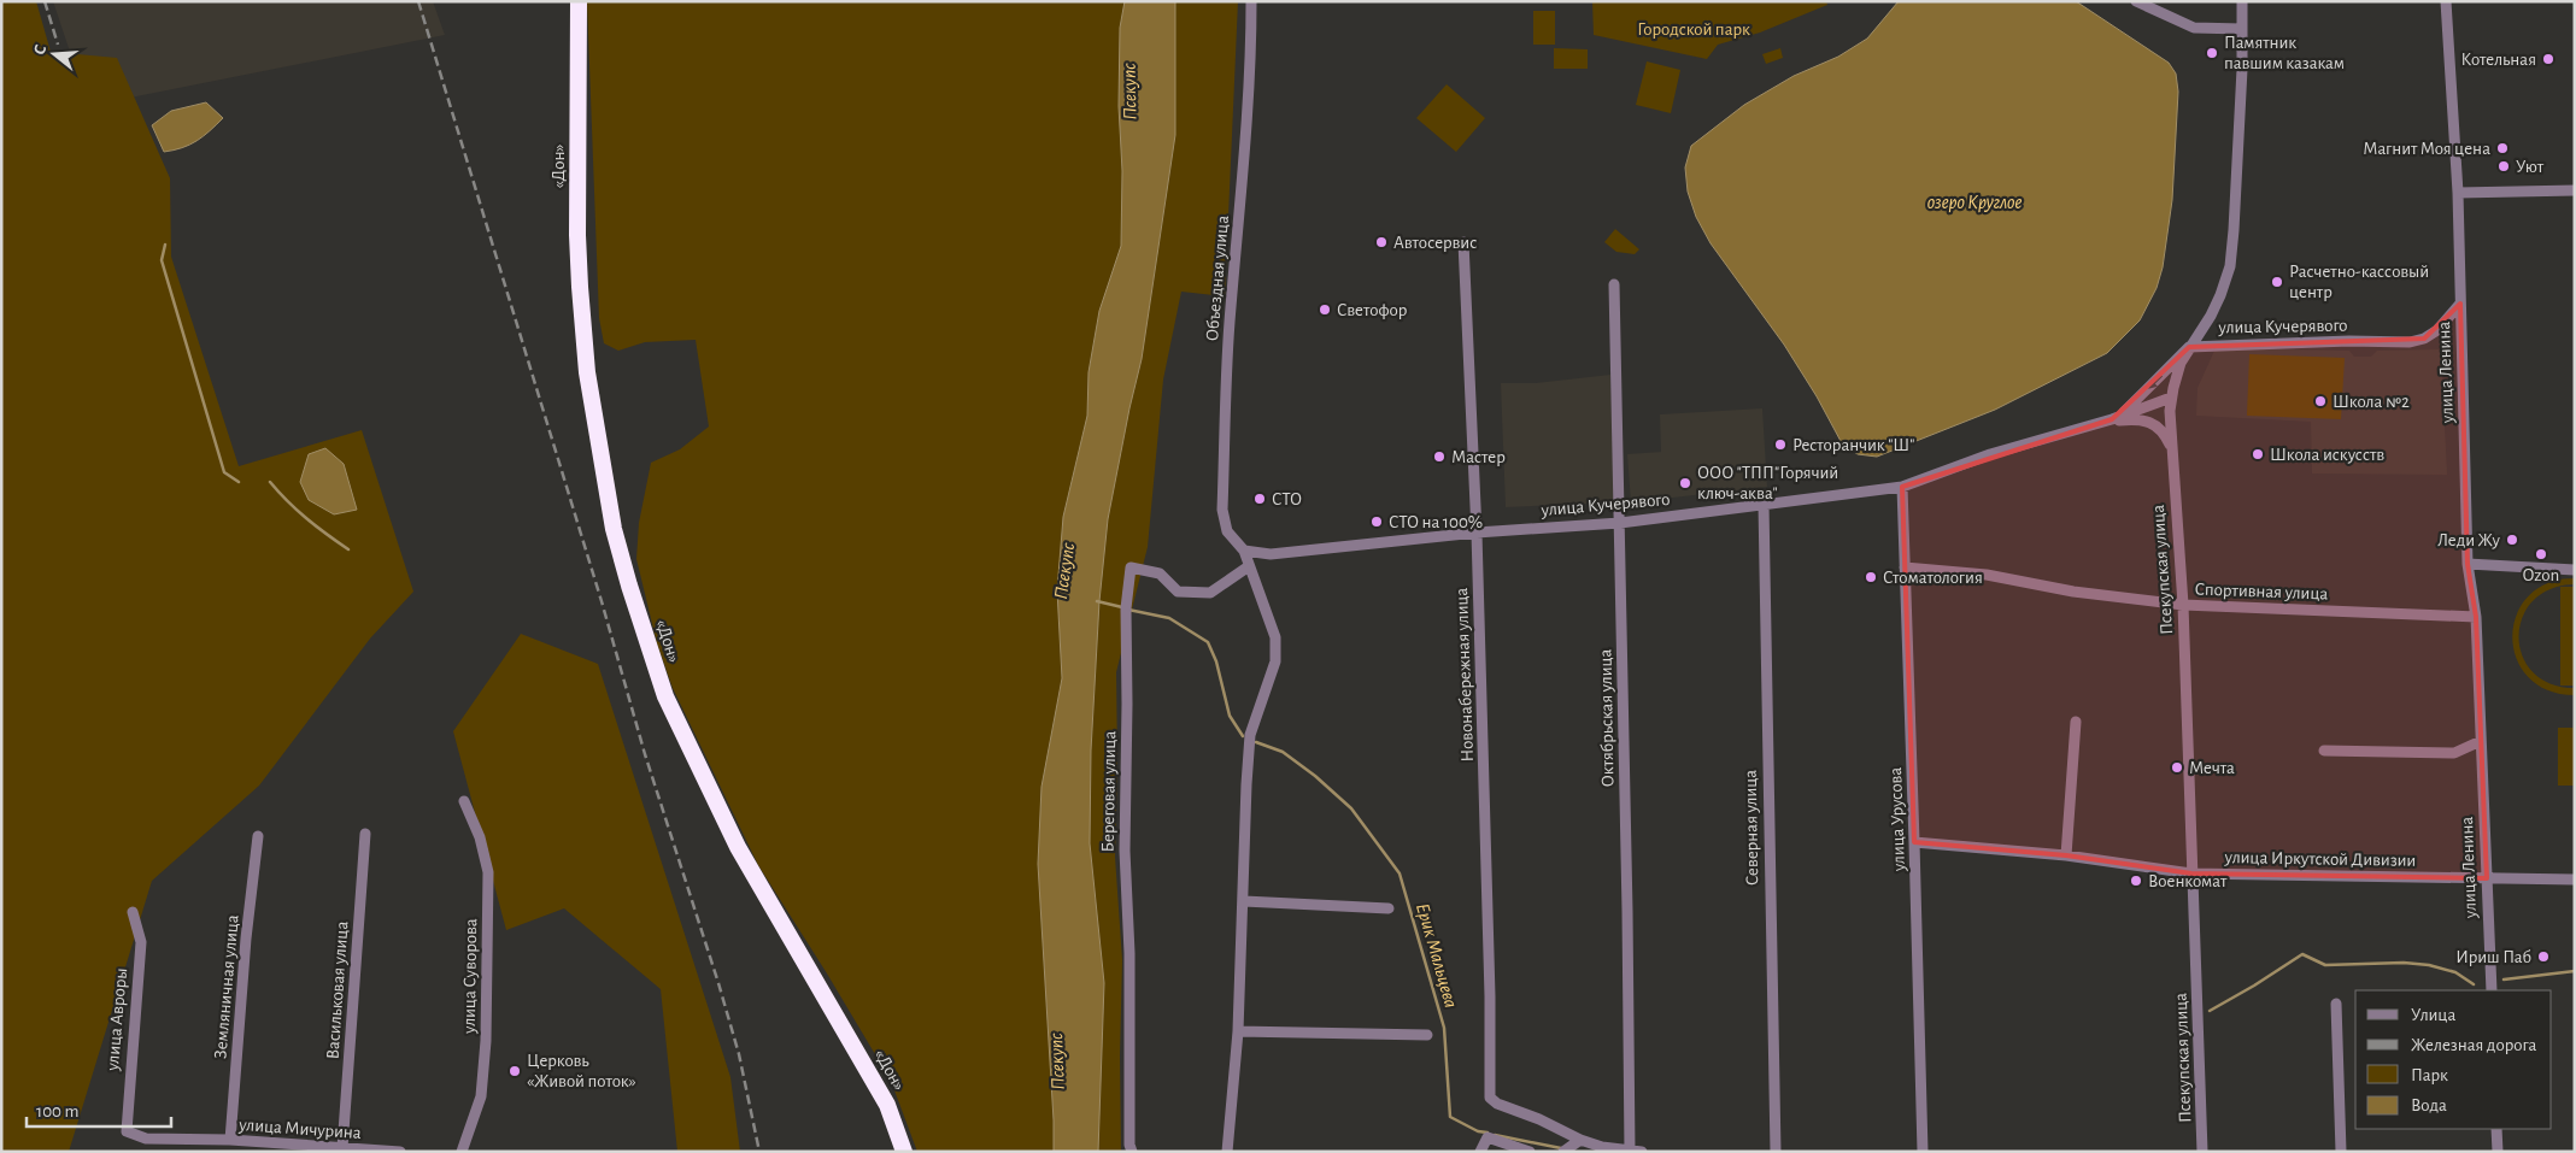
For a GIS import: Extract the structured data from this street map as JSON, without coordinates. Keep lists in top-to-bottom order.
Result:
{
  "streets": {
    "highway": ["«Дон»"],
    "street": [
      "Объездная улица",
      "улица Кучерявого",
      "улица Ленина",
      "Псекупская улица",
      "Спортивная улица",
      "Новонабережная улица",
      "Октябрьская улица",
      "Береговая улица",
      "улица Урусова",
      "Северная улица",
      "улица Иркутской Дивизии",
      "улица Суворова",
      "Земляничная улица",
      "Васильковая улица",
      "улица Авроры",
      "улица Мичурина"
    ]
  },
  "crossings": [
    ["Объездная улица", "улица Кучерявого"],
    ["Объездная улица", "Береговая улица"],
    ["улица Кучерявого", "улица Ленина"],
    ["улица Кучерявого", "Псекупская улица"],
    ["улица Кучерявого", "Новонабережная улица"],
    ["улица Кучерявого", "Октябрьская улица"],
    ["улица Кучерявого", "улица Урусова"],
    ["улица Кучерявого", "Северная улица"],
    ["улица Ленина", "Спортивная улица"],
    ["улица Ленина", "улица Иркутской Дивизии"],
    ["Псекупская улица", "Спортивная улица"],
    ["Псекупская улица", "улица Иркутской Дивизии"],
    ["Спортивная улица", "улица Урусова"],
    ["улица Урусова", "улица Иркутской Дивизии"],
    ["Земляничная улица", "улица Мичурина"],
    ["Васильковая улица", "улица Мичурина"],
    ["улица Авроры", "улица Мичурина"]
  ],
  "water": ["Псекупс", "озеро Круглое", "Ерик Мальцева"],
  "parks": ["Городской парк"],
  "places": [
    "Памятник павшим казакам",
    "Котельная",
    "Магнит Моя цена",
    "Уют",
    "Автосервис",
    "Расчетно-кассовый центр",
    "Светофор",
    "Школа №2",
    "Ресторанчик \"Ш\"",
    "Школа искусств",
    "Мастер",
    "ООО \"ТПП\"Горячий ключ-аква\"",
    "СТО",
    "СТО на 100%",
    "Леди Жу",
    "Ozon",
    "Стоматология",
    "Мечта",
    "Военкомат",
    "Ириш Паб",
    "Церковь «Живой поток»"
  ],
  "legend": [
    "Улица",
    "Железная дорога",
    "Парк",
    "Вода"
  ],
  "scale_bar": "100 m",
  "north": "left"
}
